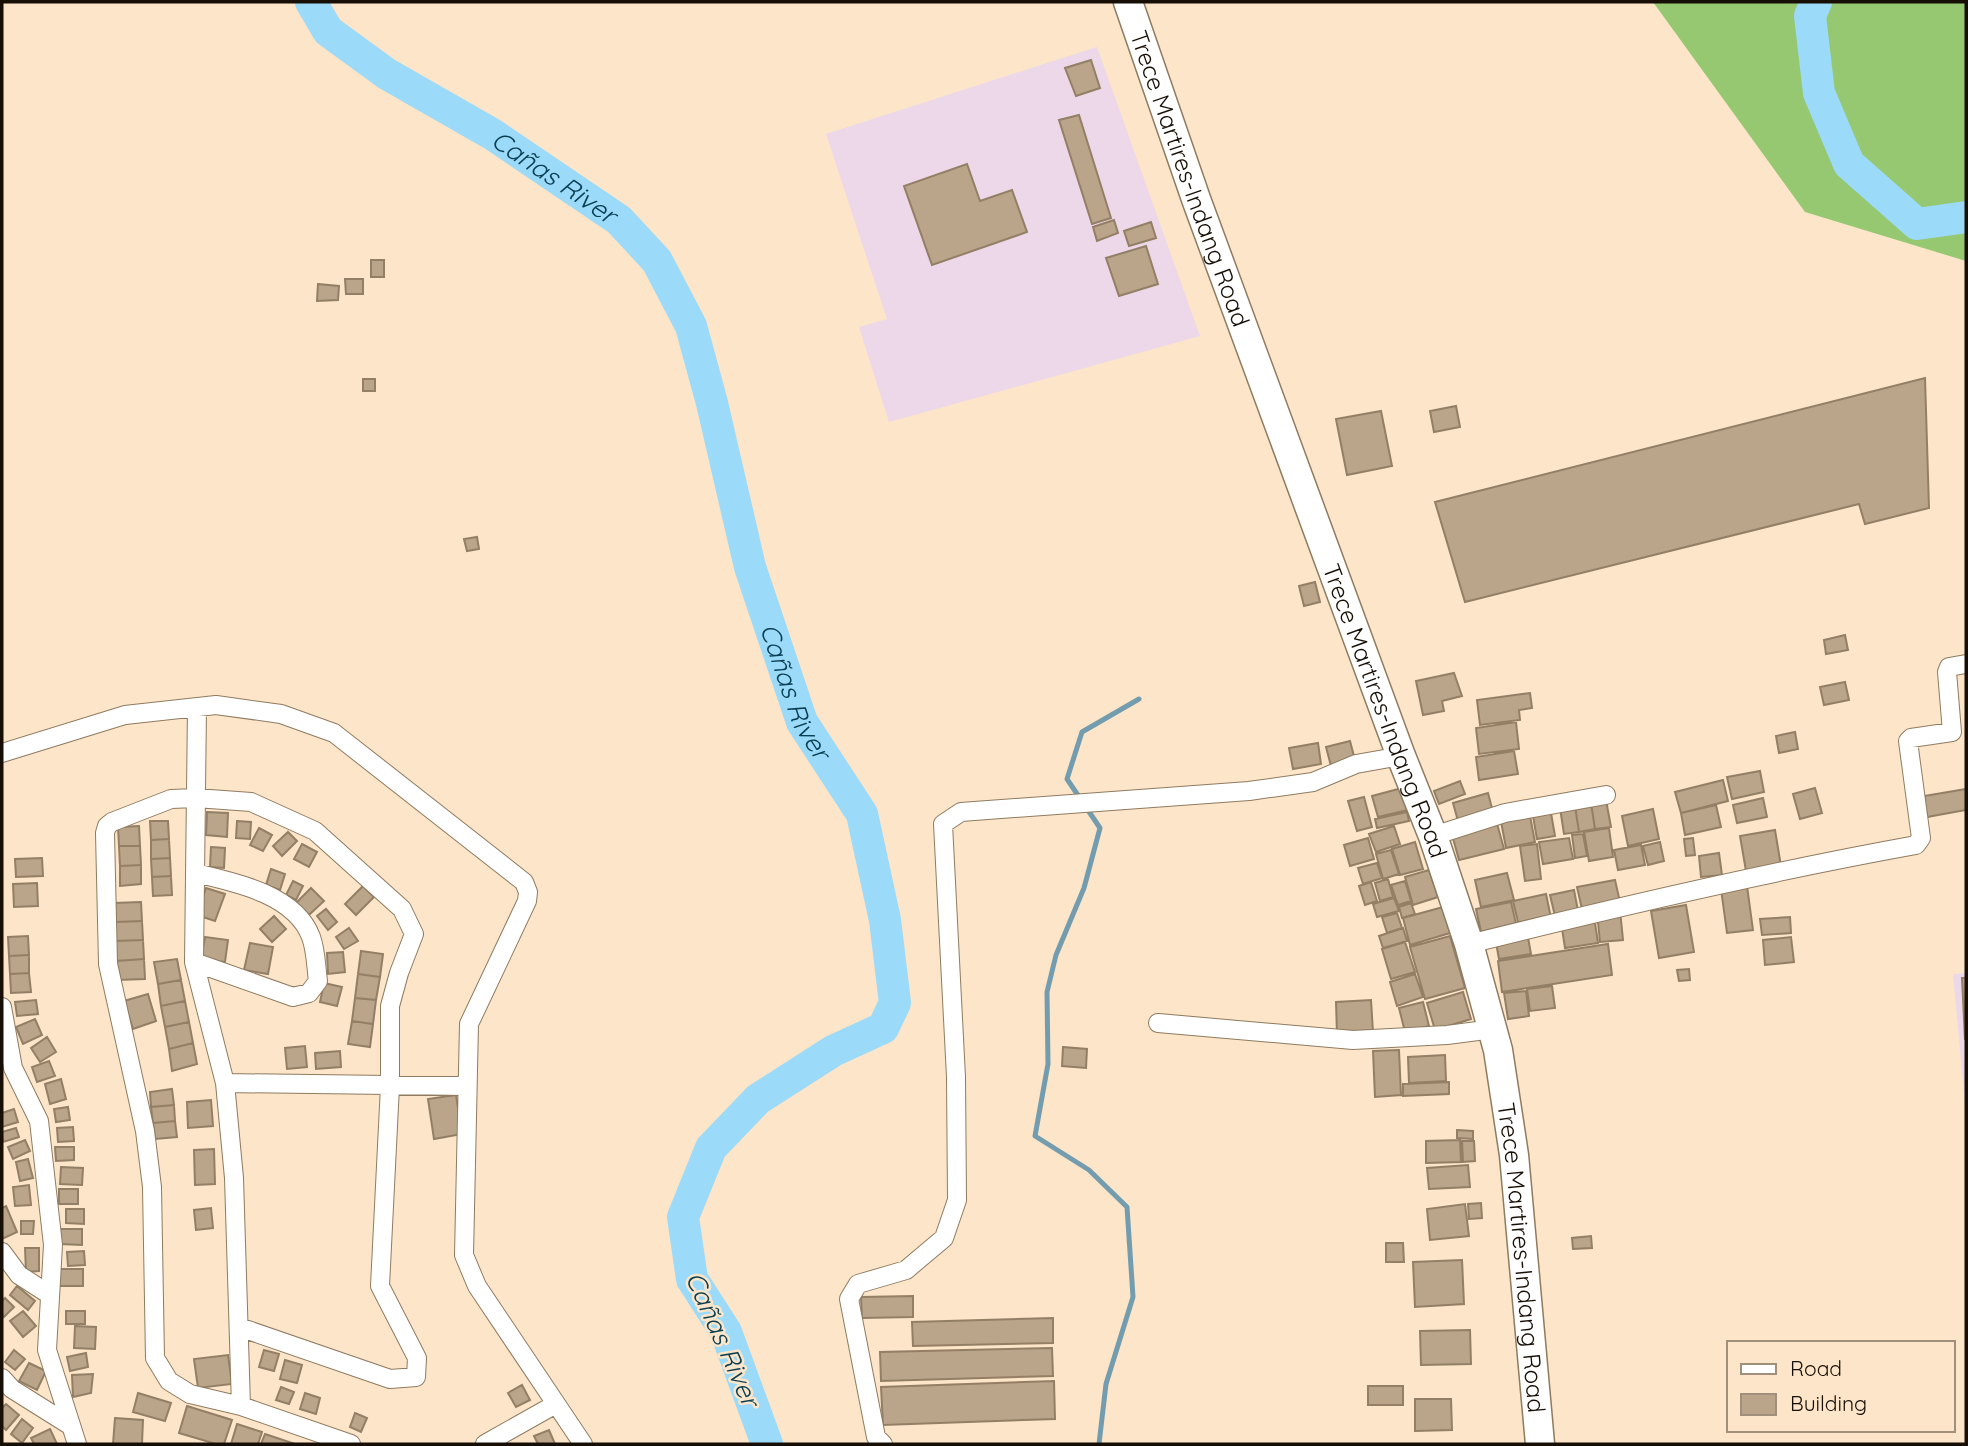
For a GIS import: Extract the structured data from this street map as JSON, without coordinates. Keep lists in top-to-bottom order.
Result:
{
  "streets": {
    "main road": ["Trece Martires-Indang Road"]
  },
  "water": ["Cañas River"],
  "legend": ["Road", "Building"]
}
